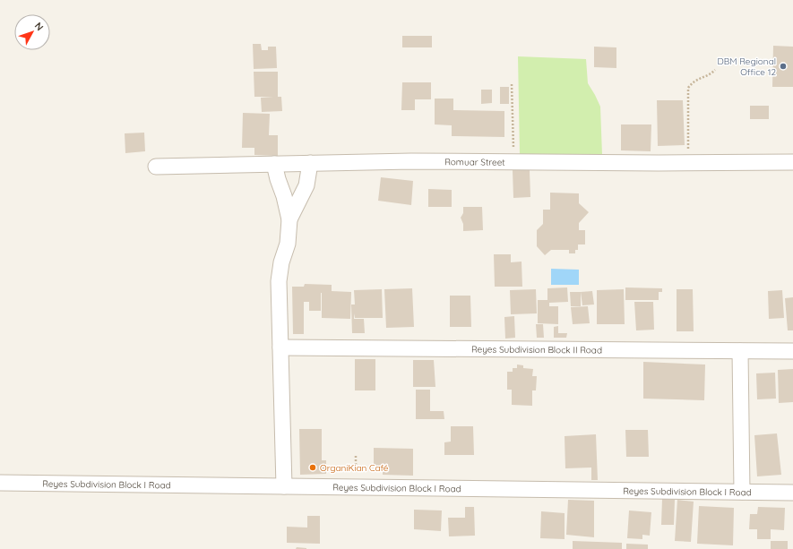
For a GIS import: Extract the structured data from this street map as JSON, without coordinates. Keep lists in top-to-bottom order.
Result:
{
  "streets": {
    "street": ["Romuar Street", "Reyes Subdivision Block II Road", "Reyes Subdivision Block I Road"]
  },
  "places": ["DBM Regional Office 12", "OrganiKian Café"],
  "north": "top right"
}
